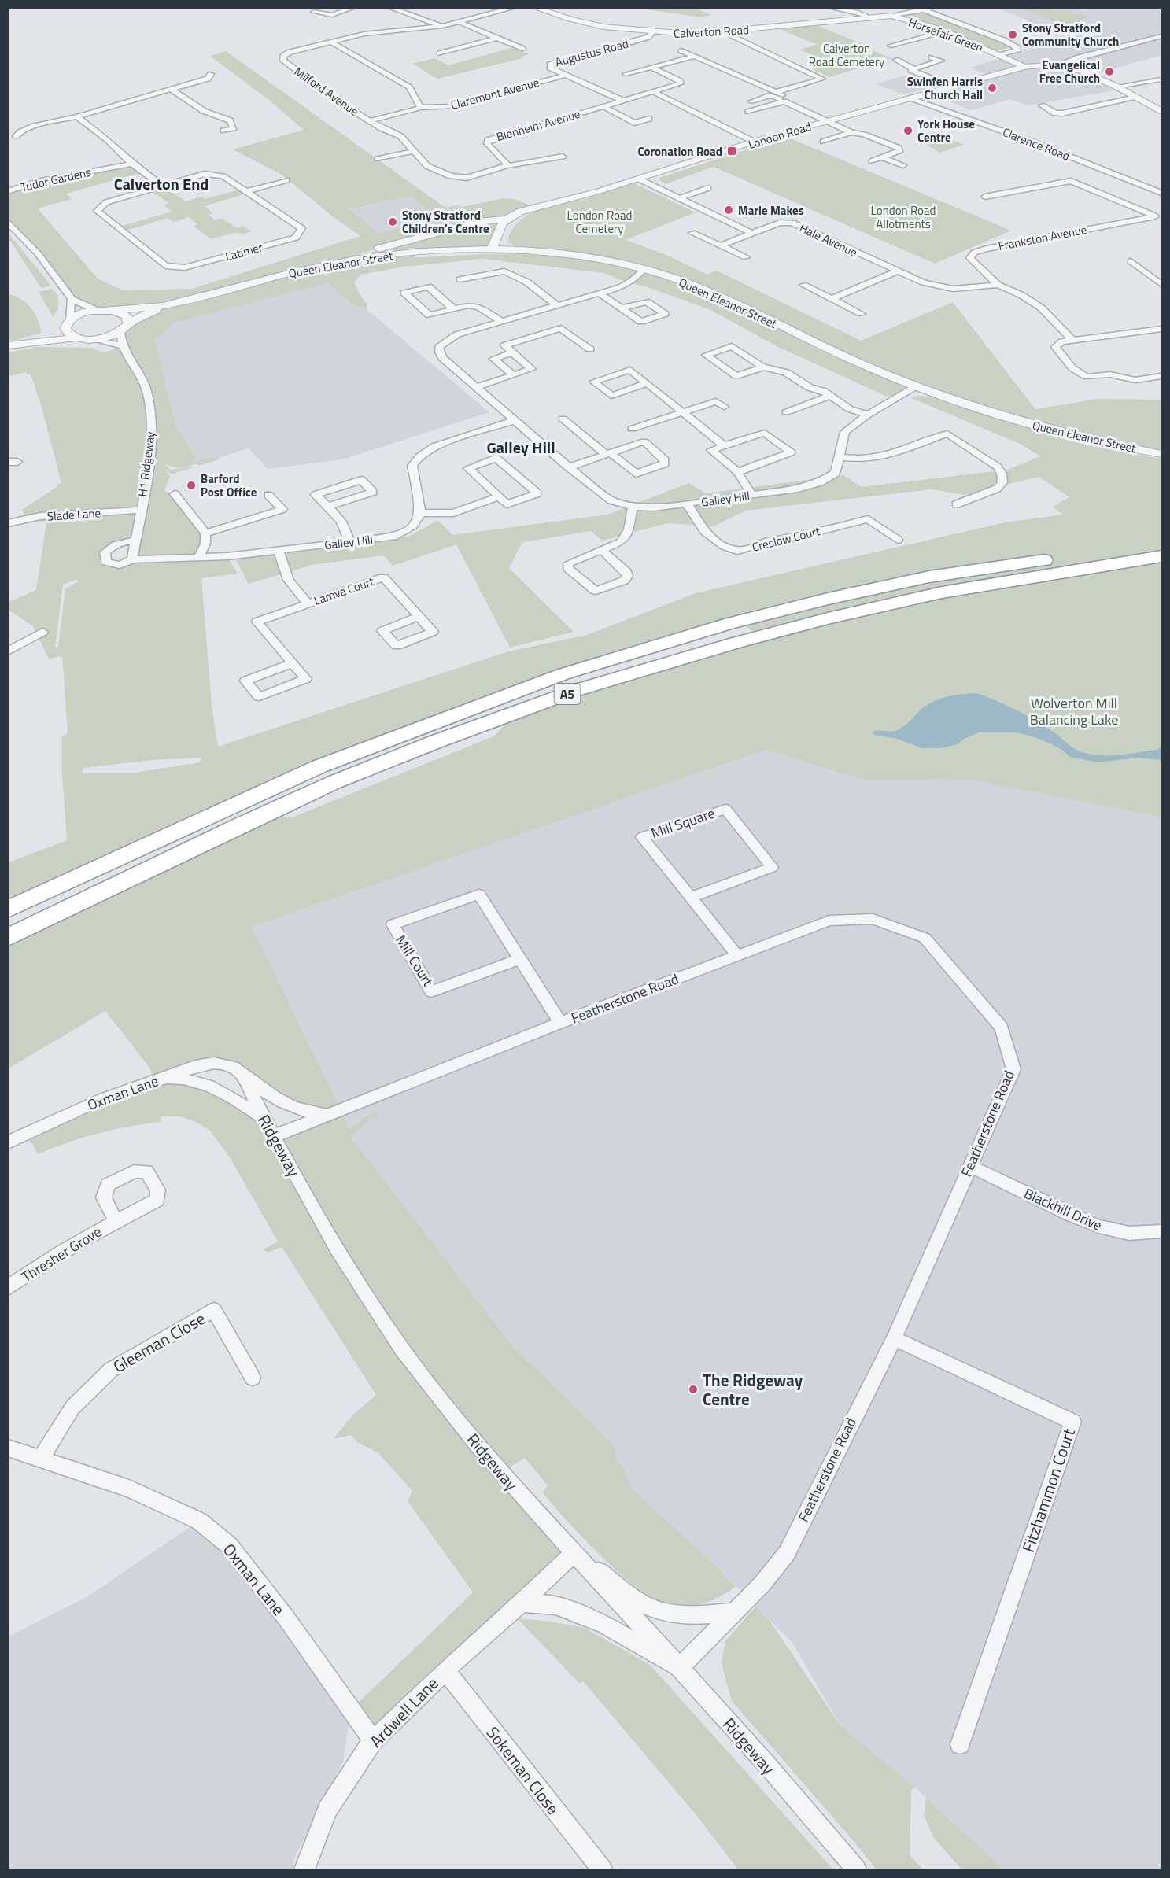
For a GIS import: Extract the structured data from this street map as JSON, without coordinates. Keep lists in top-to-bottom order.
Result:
{
  "streets": {
    "highway": ["A5"],
    "street": [
      "Calverton Road",
      "Horsefair Green",
      "Augustus Road",
      "Milford Avenue",
      "Claremont Avenue",
      "Blenheim Avenue",
      "London Road",
      "Clarence Road",
      "Tudor Gardens",
      "Frankston Avenue",
      "Hale Avenue",
      "Latimer",
      "Queen Eleanor Street",
      "H1 Ridgeway",
      "Galley Hill",
      "Slade Lane",
      "Creslow Court",
      "Lamva Court",
      "Mill Square",
      "Mill Court",
      "Featherstone Road",
      "Oxman Lane",
      "Ridgeway",
      "Blackhill Drive",
      "Thresher Grove",
      "Gleeman Close",
      "Fitzhammon Court",
      "Ardwell Lane",
      "Sokeman Close"
    ]
  },
  "crossings": [
    ["Calverton Road", "Horsefair Green"],
    ["Calverton Road", "Augustus Road"],
    ["Horsefair Green", "London Road"],
    ["Augustus Road", "Claremont Avenue"],
    ["Milford Avenue", "Claremont Avenue"],
    ["Milford Avenue", "Blenheim Avenue"],
    ["London Road", "Clarence Road"],
    ["London Road", "Queen Eleanor Street"],
    ["Frankston Avenue", "Hale Avenue"],
    ["Queen Eleanor Street", "Galley Hill"],
    ["H1 Ridgeway", "Galley Hill"],
    ["H1 Ridgeway", "Slade Lane"],
    ["Galley Hill", "Creslow Court"],
    ["Mill Square", "Featherstone Road"],
    ["Mill Court", "Featherstone Road"],
    ["Featherstone Road", "Ridgeway"],
    ["Featherstone Road", "Blackhill Drive"],
    ["Featherstone Road", "Fitzhammon Court"],
    ["Oxman Lane", "Ridgeway"],
    ["Oxman Lane", "Gleeman Close"],
    ["Oxman Lane", "Ardwell Lane"],
    ["Ridgeway", "Ardwell Lane"],
    ["Ardwell Lane", "Sokeman Close"]
  ],
  "districts": ["Calverton End", "Galley Hill"],
  "parks": [
    "Calverton Road Cemetery",
    "London Road Allotments",
    "London Road Cemetery",
    "Wolverton Mill Balancing Lake"
  ],
  "places": {
    "other": [
      "Stony Stratford Community Church",
      "Evangelical Free Church",
      "Swinfen Harris Church Hall",
      "York House Centre",
      "Marie Makes",
      "Stony Stratford Children’s Centre",
      "Barford Post Office",
      "The Ridgeway Centre"
    ],
    "transit": ["Coronation Road"]
  }
}
